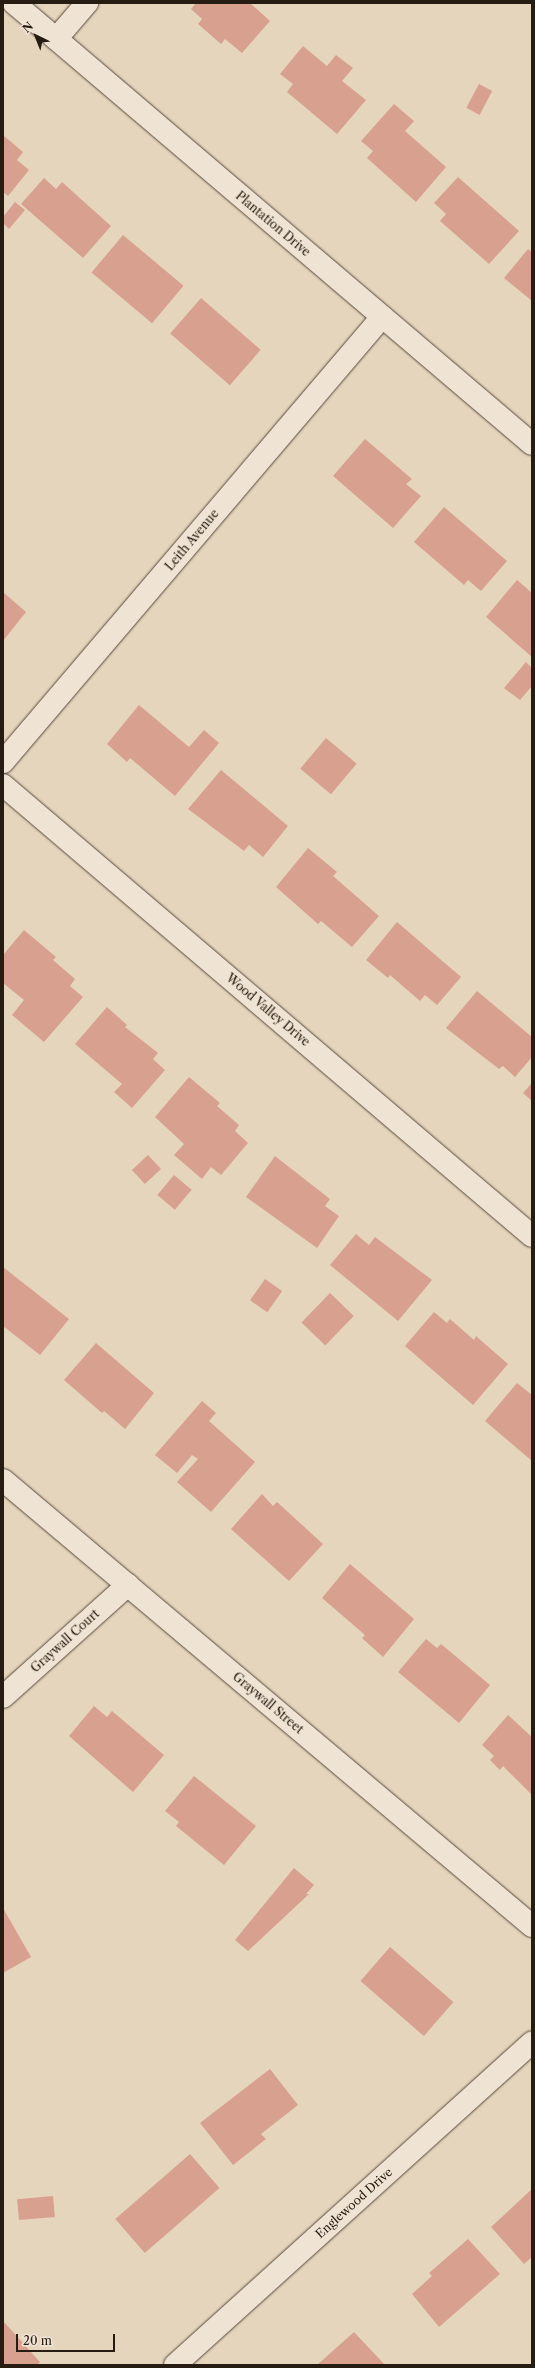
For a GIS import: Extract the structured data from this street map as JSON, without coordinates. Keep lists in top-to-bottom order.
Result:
{
  "streets": {
    "street": [
      "Plantation Drive",
      "Leith Avenue",
      "Wood Valley Drive",
      "Graywall Court",
      "Graywall Street",
      "Englewood Drive"
    ]
  },
  "crossings": [
    ["Plantation Drive", "Leith Avenue"],
    ["Graywall Court", "Graywall Street"]
  ],
  "scale_bar": "20 m",
  "north": "top left"
}
